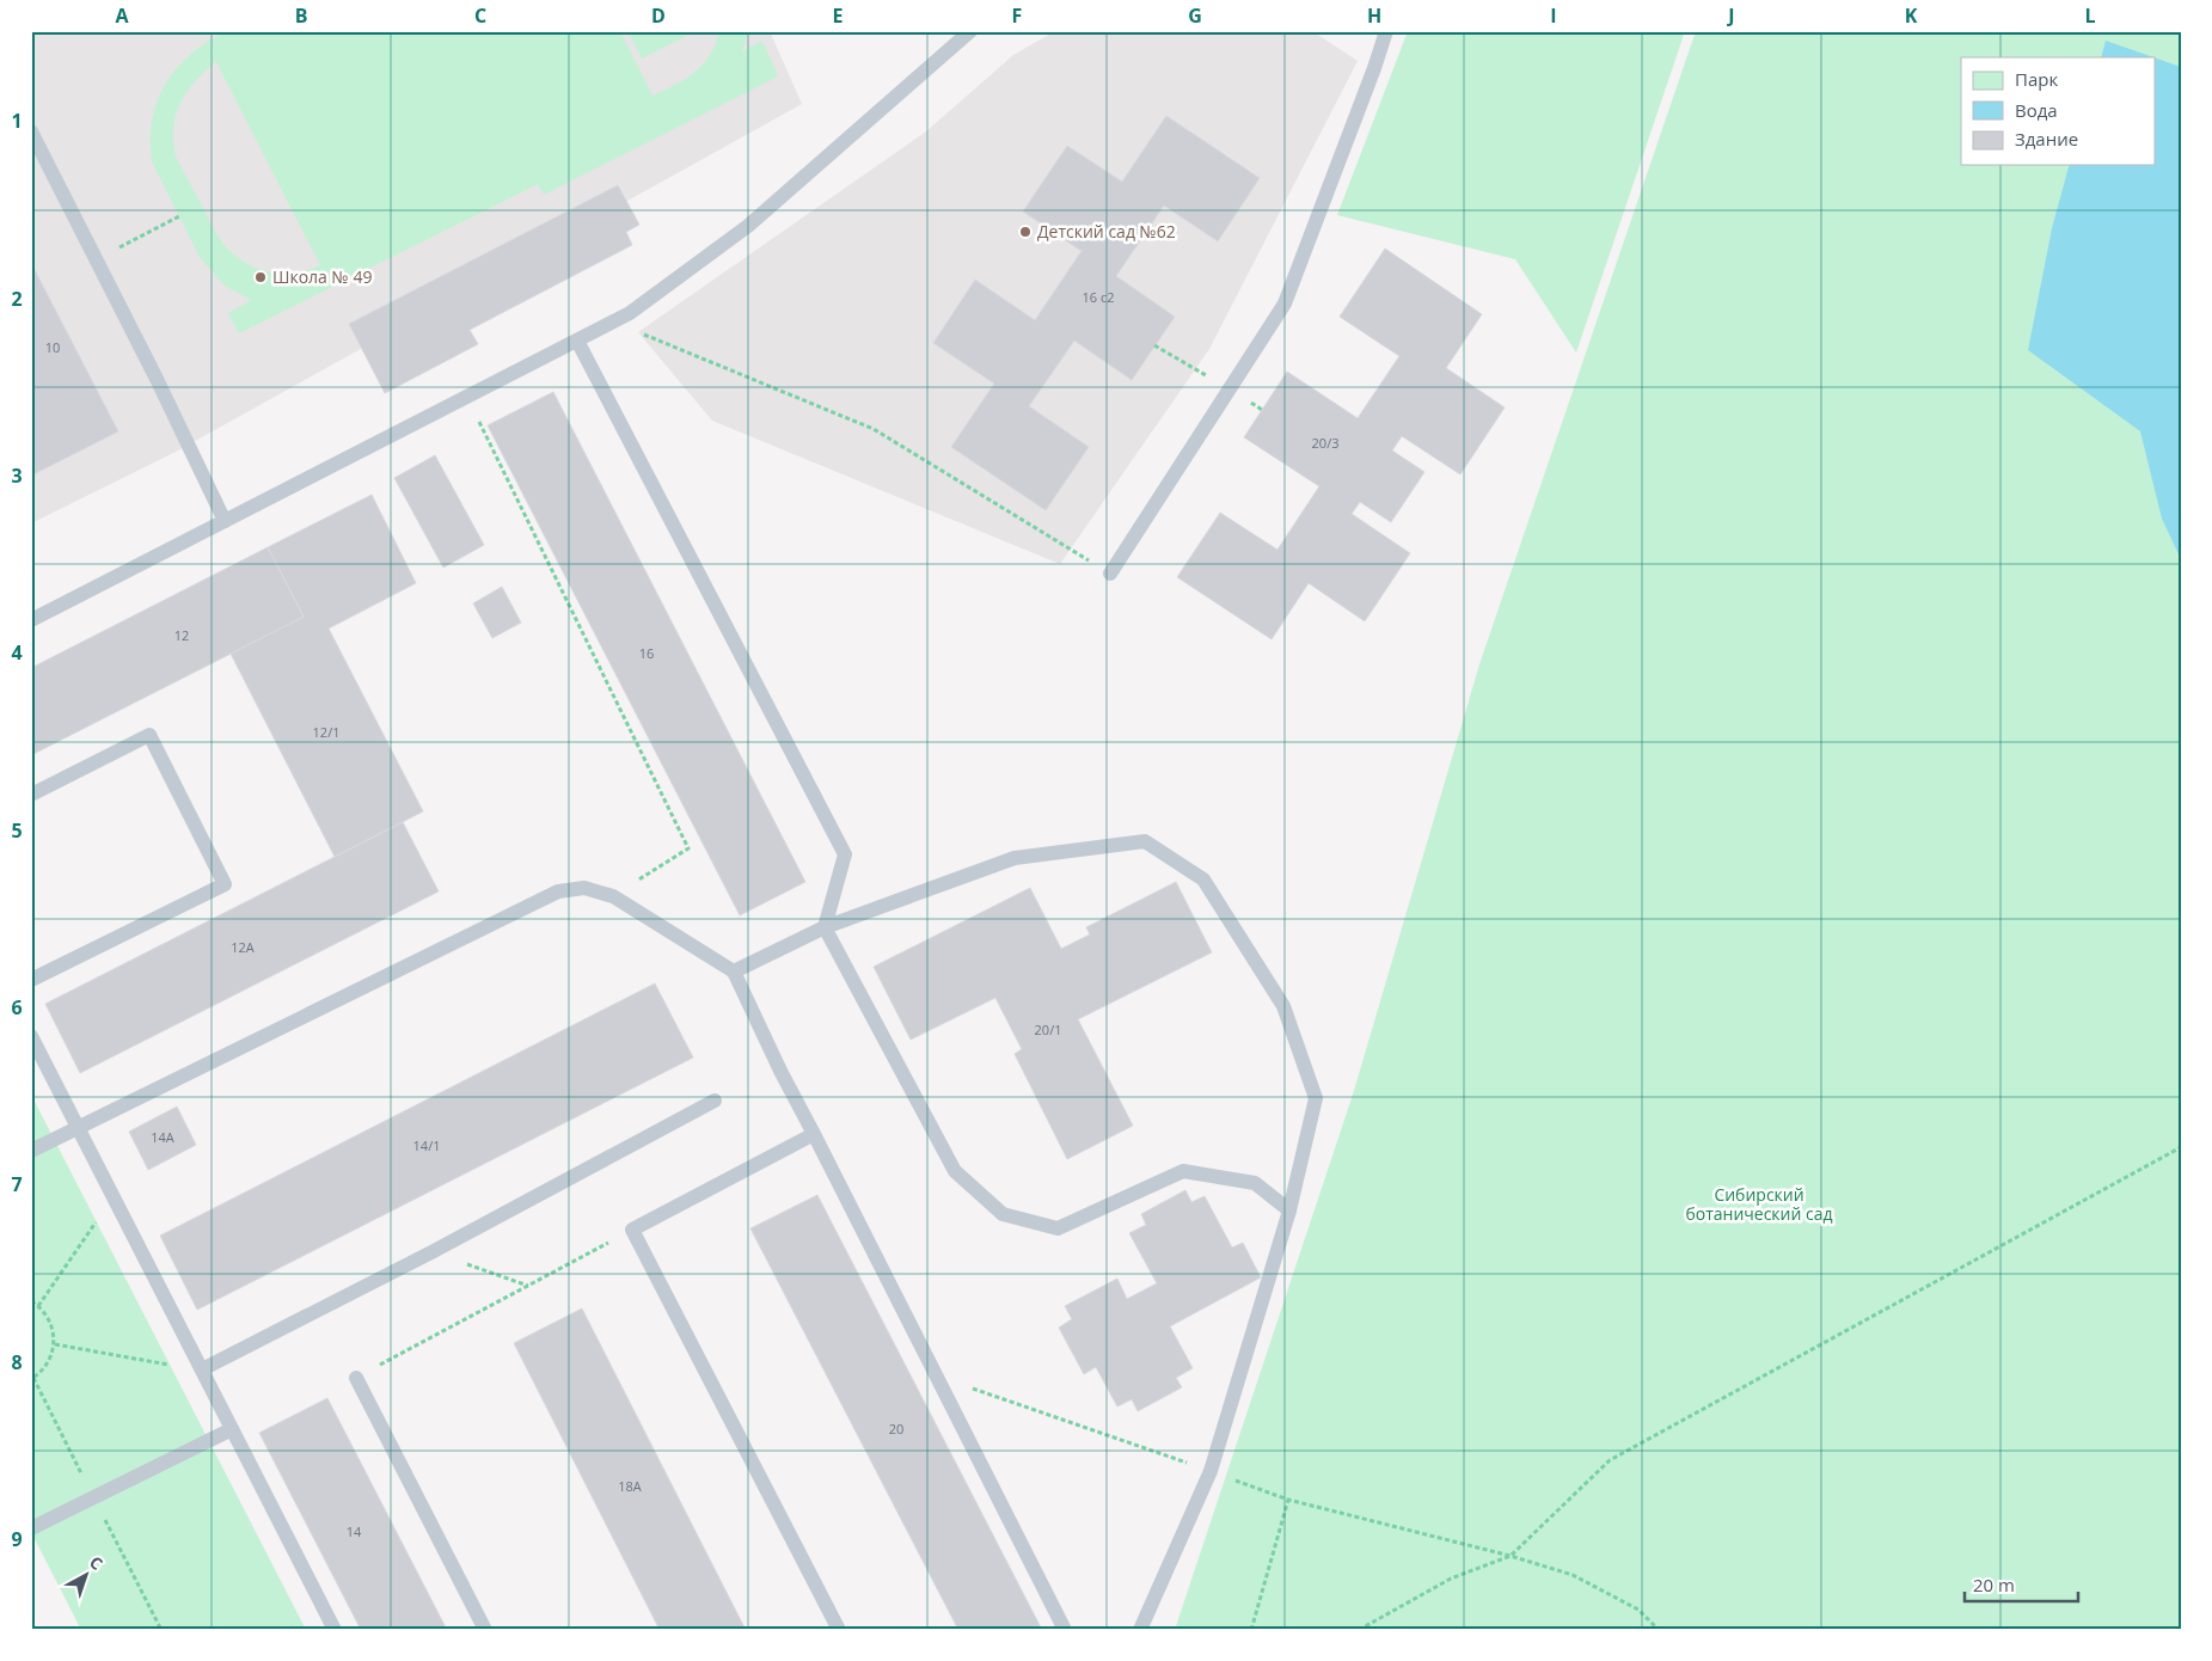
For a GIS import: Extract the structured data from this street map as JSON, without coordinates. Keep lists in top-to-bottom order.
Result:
{
  "parks": ["Сибирский ботанический сад"],
  "places": ["Детский сад №62", "Школа № 49"],
  "house_numbers": [
    "16 с2",
    "10",
    "20/3",
    "12",
    "16",
    "12/1",
    "12А",
    "20/1",
    "14А",
    "14/1",
    "20",
    "18А",
    "14"
  ],
  "legend": ["Парк", "Вода", "Здание"],
  "scale_bar": "20 m",
  "north": "top right",
  "grid": {
    "columns": [
      "A",
      "B",
      "C",
      "D",
      "E",
      "F",
      "G",
      "H",
      "I",
      "J",
      "K",
      "L"
    ],
    "rows": [
      "1",
      "2",
      "3",
      "4",
      "5",
      "6",
      "7",
      "8",
      "9"
    ]
  }
}
